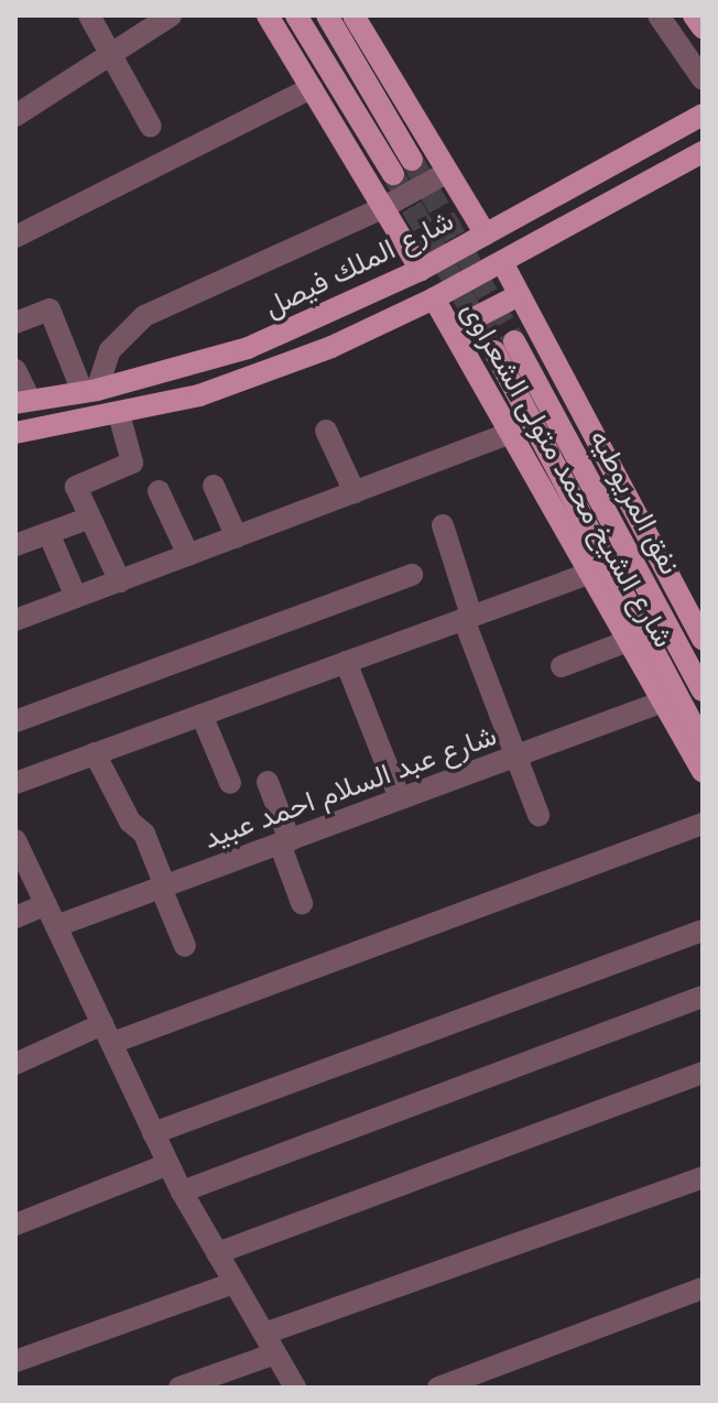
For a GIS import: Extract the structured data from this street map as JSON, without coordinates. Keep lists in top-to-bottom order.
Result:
{
  "streets": {
    "main road": ["شارع الملك فيصل", "شارع الشيخ محمد متولى الشعراوى", "نفق المريوطيه"],
    "street": ["شارع عبد السلام احمد عبيد"]
  },
  "crossings": [
    ["شارع الملك فيصل", "شارع الشيخ محمد متولى الشعراوى"],
    ["شارع الشيخ محمد متولى الشعراوى", "شارع عبد السلام احمد عبيد"]
  ]
}
